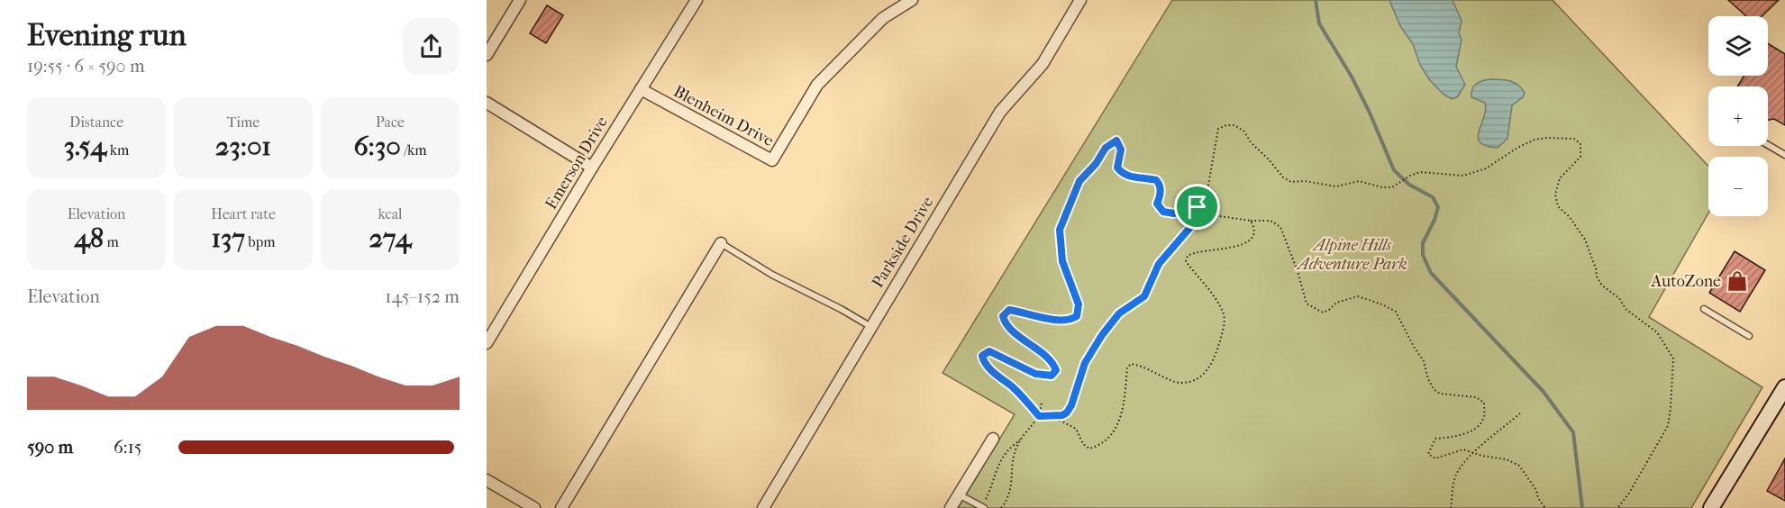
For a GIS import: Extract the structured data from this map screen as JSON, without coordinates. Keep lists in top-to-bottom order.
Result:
{
  "streets": {
    "street": ["Blenheim Drive", "Emerson Drive", "Parkside Drive"]
  },
  "crossings": [
    ["Blenheim Drive", "Emerson Drive"]
  ],
  "parks": ["Alpine Hills Adventure Park"],
  "places": {
    "shop": ["AutoZone"]
  },
  "page": {
    "heading": ["Evening run", "19:55 · 6 × 590 m"],
    "map_buttons": ["+", "−"],
    "stats": [
      ["Distance", "3.54 km"],
      ["Time", "23:01"],
      ["Pace", "6:30 /km"],
      ["Elevation", "48 m"],
      ["Heart rate", "137 bpm"],
      ["kcal", "274"]
    ],
    "chart": ["Elevation", "145–152 m"],
    "list": [
      {
        "name": "590 m",
        "note": "6:15"
      }
    ]
  }
}
